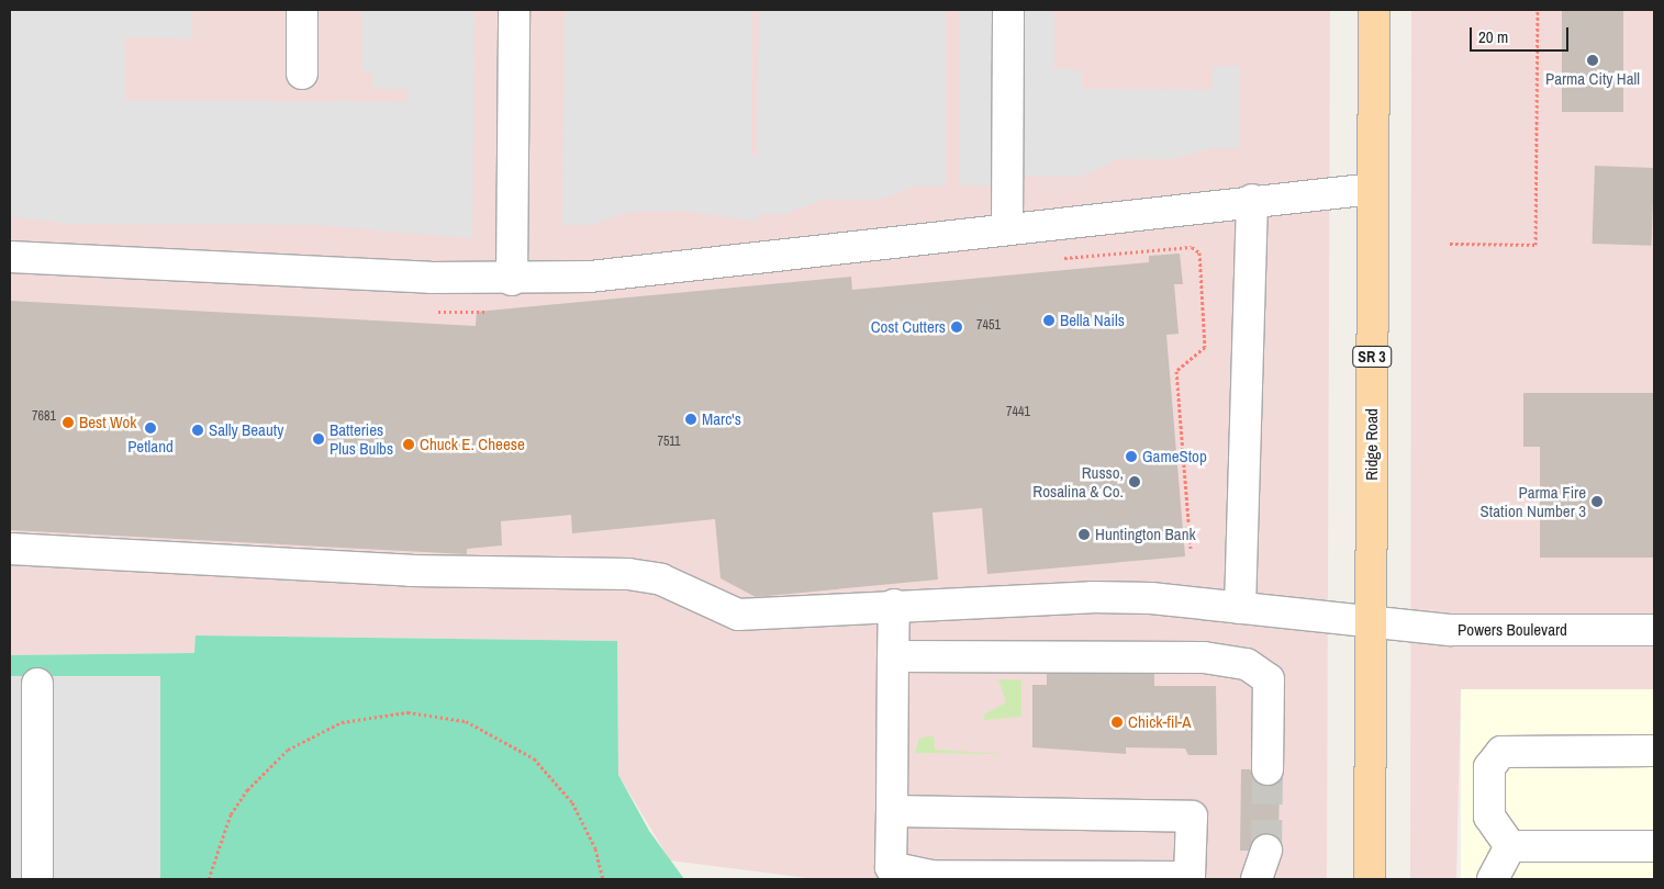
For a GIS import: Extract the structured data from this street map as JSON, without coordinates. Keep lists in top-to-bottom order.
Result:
{
  "streets": {
    "main road": ["SR 3", "Ridge Road"],
    "street": ["Powers Boulevard"]
  },
  "crossings": [
    ["Ridge Road", "Powers Boulevard"]
  ],
  "places": [
    "Parma City Hall",
    "Bella Nails",
    "Cost Cutters",
    "Marc's",
    "Best Wok",
    "Petland",
    "Sally Beauty",
    "Batteries Plus Bulbs",
    "Chuck E. Cheese",
    "GameStop",
    "Russo, Rosalina & Co.",
    "Parma Fire Station Number 3",
    "Huntington Bank",
    "Chick-fil-A"
  ],
  "house_numbers": [
    "7451",
    "7441",
    "7681",
    "7511"
  ],
  "scale_bar": "20 m"
}
